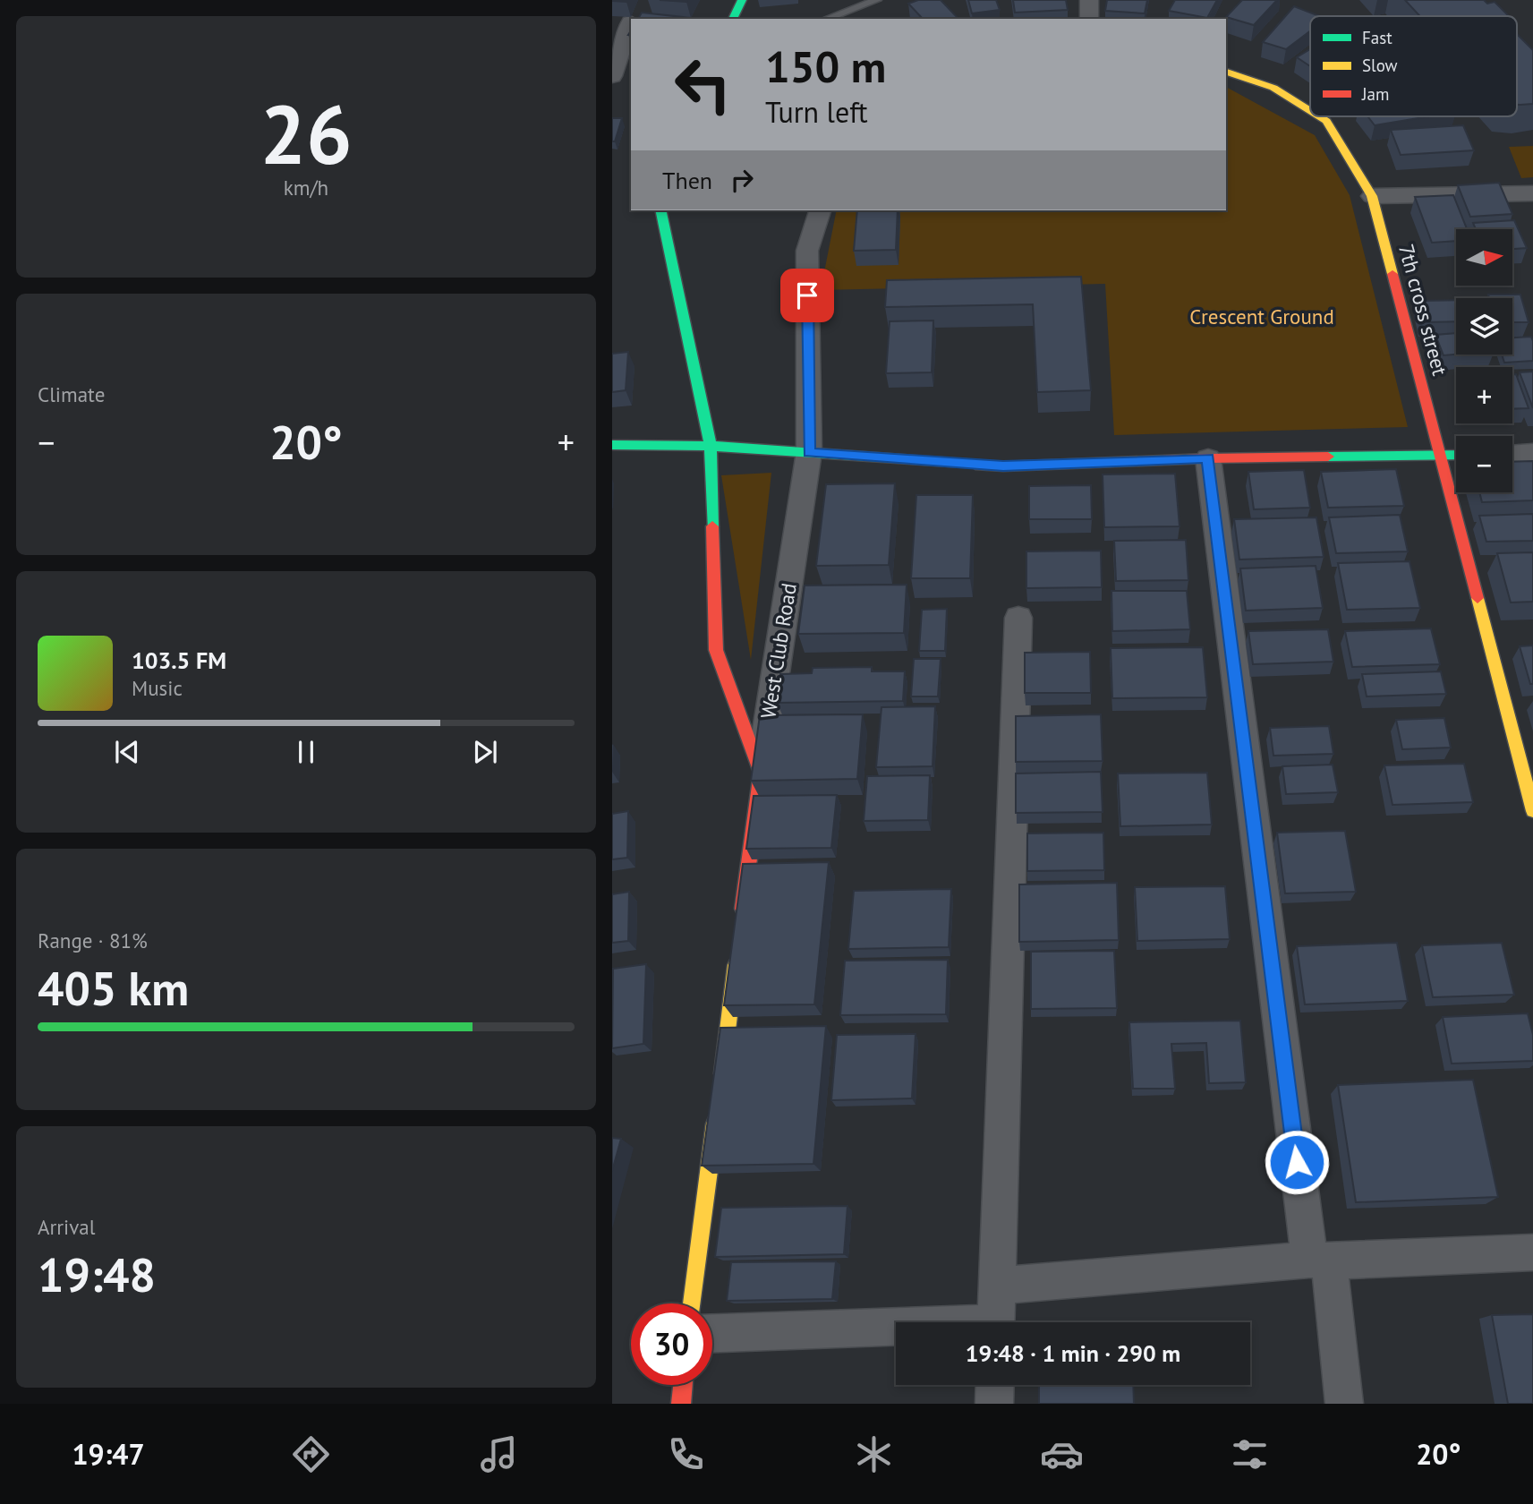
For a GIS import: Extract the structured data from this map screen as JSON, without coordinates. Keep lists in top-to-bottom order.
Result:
{
  "streets": {
    "street": ["7th cross street", "West Club Road"]
  },
  "parks": ["Crescent Ground"],
  "legend": ["Fast", "Slow", "Jam"],
  "north": "right",
  "page": {
    "tile": [
      ["26", "km/h"],
      "Climate",
      ["Range · 81%", "405 km"],
      ["Arrival", "19:48"]
    ],
    "turn": ["150 m", "Turn left"],
    "then": "Then",
    "map_buttons": ["+", "−"],
    "heat": ["−", "20°", "+"],
    "song": ["103.5 FM", "Music"],
    "limit": "30",
    "trip": "19:48 · 1 min · 290 m",
    "tabs": ["19:47", "20°"]
  }
}
